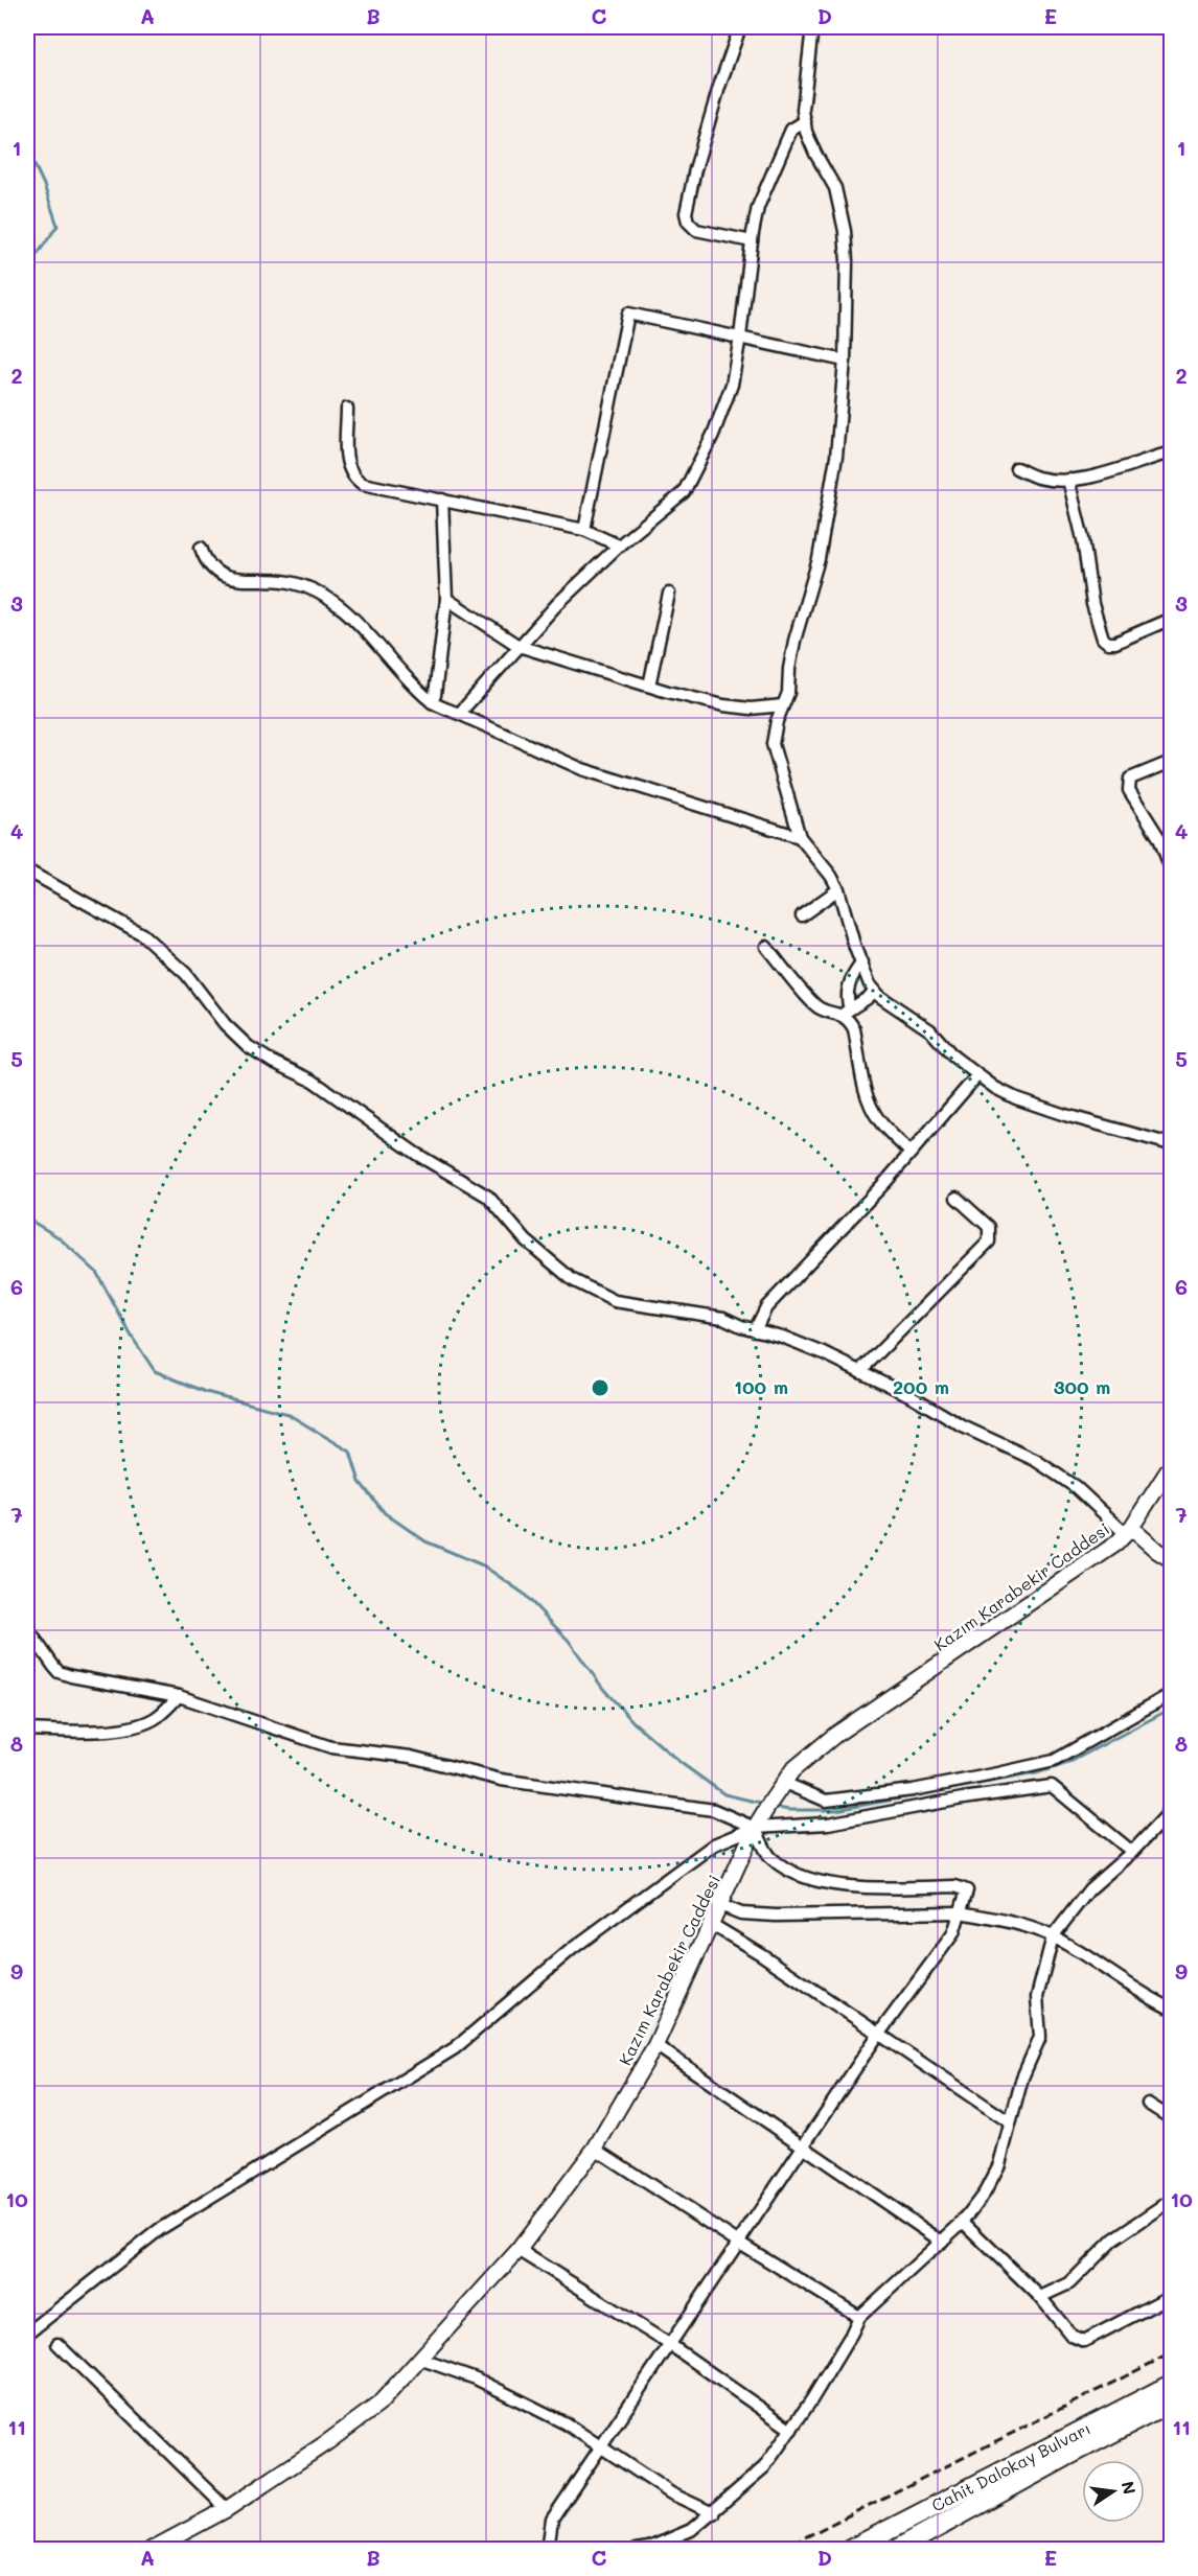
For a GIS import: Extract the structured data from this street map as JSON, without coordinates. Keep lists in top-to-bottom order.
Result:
{
  "streets": {
    "main road": ["Cahit Dalokay Bulvarı"],
    "street": ["Kazım Karabekir Caddesi"]
  },
  "north": "right",
  "grid": {
    "columns": [
      "A",
      "B",
      "C",
      "D",
      "E"
    ],
    "rows": [
      "1",
      "2",
      "3",
      "4",
      "5",
      "6",
      "7",
      "8",
      "9",
      "10",
      "11"
    ]
  },
  "rings": ["100 m", "200 m", "300 m"]
}
